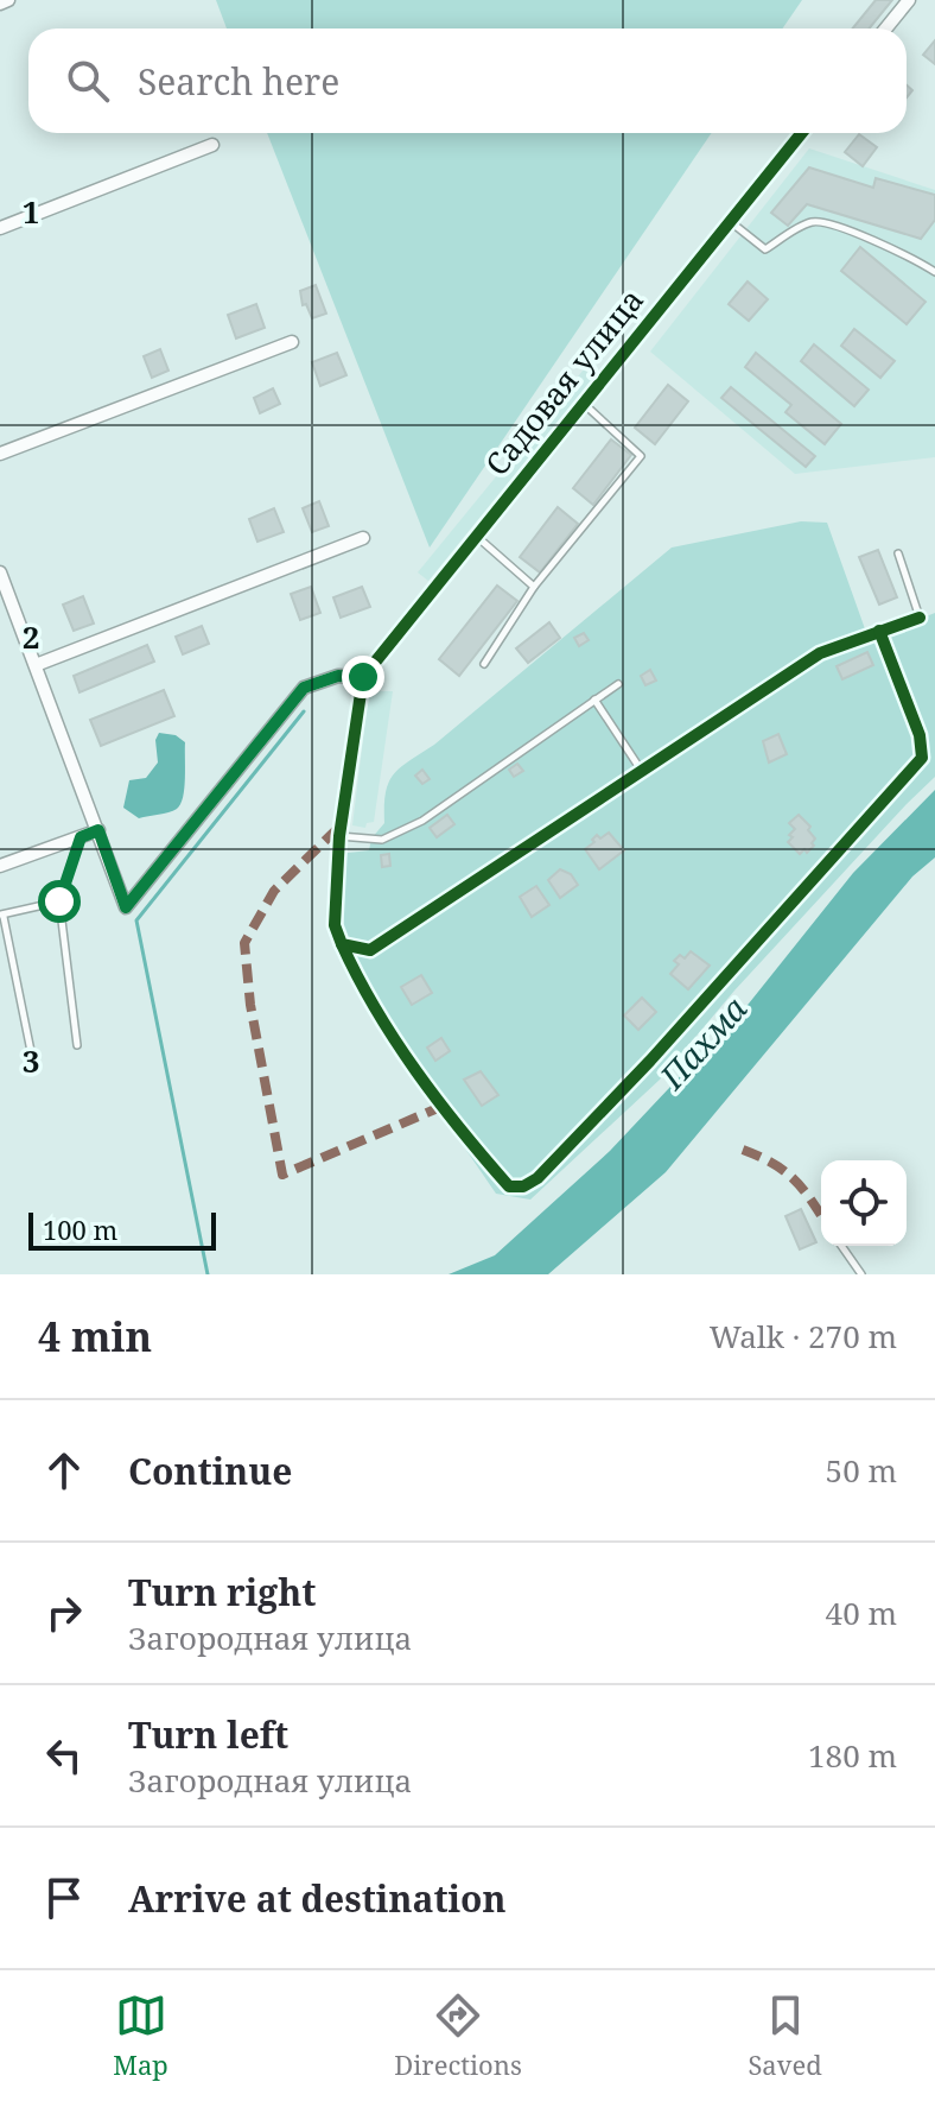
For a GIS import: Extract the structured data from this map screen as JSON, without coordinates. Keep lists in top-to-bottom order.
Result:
{
  "streets": {
    "street": ["Садовая улица"]
  },
  "water": ["Пахма"],
  "scale_bar": "100 m",
  "page": {
    "search": "Search here",
    "scale": "100 m",
    "heading": ["4 min", "Walk · 270 m"],
    "list": [
      ["Continue", "50 m"],
      ["Turn right", "Загородная улица", "40 m"],
      ["Turn left", "Загородная улица", "180 m"],
      "Arrive at destination"
    ],
    "nav": ["Map", "Directions", "Saved"]
  },
  "grid": {
    "rows": ["1", "2", "3"]
  }
}
